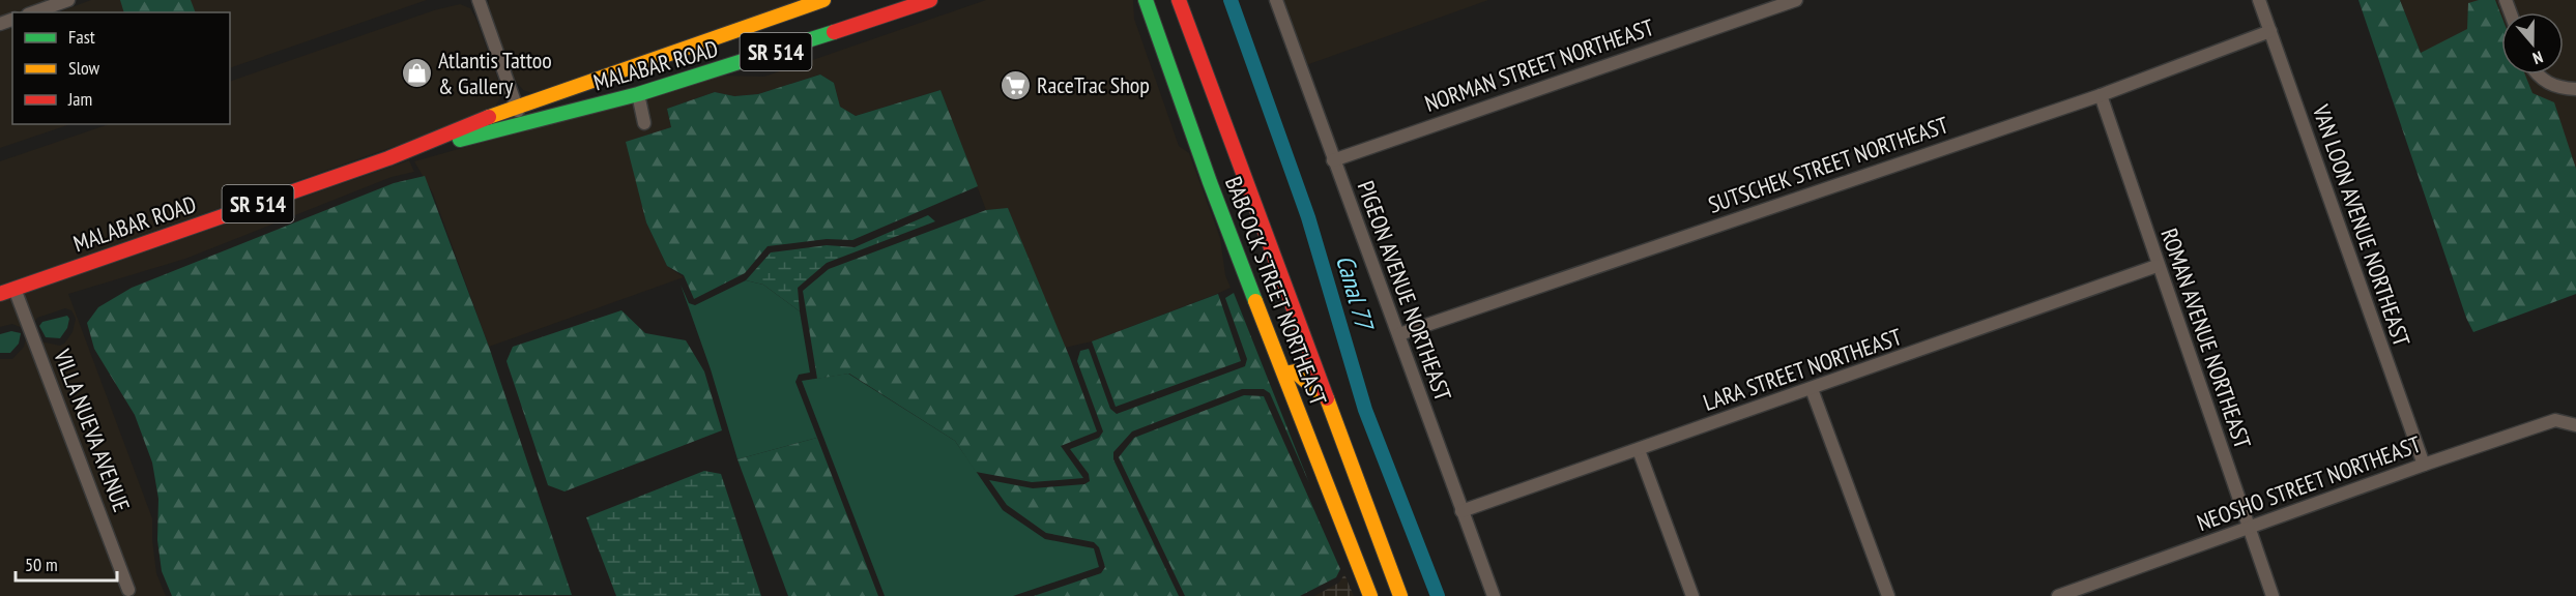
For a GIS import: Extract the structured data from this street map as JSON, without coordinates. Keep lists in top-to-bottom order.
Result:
{
  "streets": {
    "main road": ["SR 514", "MALABAR ROAD", "BABCOCK STREET NORTHEAST"],
    "street": [
      "NORMAN STREET NORTHEAST",
      "SUTSCHEK STREET NORTHEAST",
      "VAN LOON AVENUE NORTHEAST",
      "PIGEON AVENUE NORTHEAST",
      "ROMAN AVENUE NORTHEAST",
      "LARA STREET NORTHEAST",
      "VILLA NUEVA AVENUE",
      "NEOSHO STREET NORTHEAST"
    ]
  },
  "crossings": [
    ["MALABAR ROAD", "VILLA NUEVA AVENUE"],
    ["NORMAN STREET NORTHEAST", "PIGEON AVENUE NORTHEAST"],
    ["SUTSCHEK STREET NORTHEAST", "VAN LOON AVENUE NORTHEAST"],
    ["SUTSCHEK STREET NORTHEAST", "PIGEON AVENUE NORTHEAST"],
    ["SUTSCHEK STREET NORTHEAST", "ROMAN AVENUE NORTHEAST"],
    ["VAN LOON AVENUE NORTHEAST", "NEOSHO STREET NORTHEAST"],
    ["PIGEON AVENUE NORTHEAST", "LARA STREET NORTHEAST"],
    ["ROMAN AVENUE NORTHEAST", "LARA STREET NORTHEAST"],
    ["ROMAN AVENUE NORTHEAST", "NEOSHO STREET NORTHEAST"]
  ],
  "water": ["Canal 77"],
  "places": {
    "shop": ["Atlantis Tattoo & Gallery"],
    "supermarket": ["RaceTrac Shop"]
  },
  "legend": ["Fast", "Slow", "Jam"],
  "scale_bar": "50 m",
  "north": "bottom"
}
